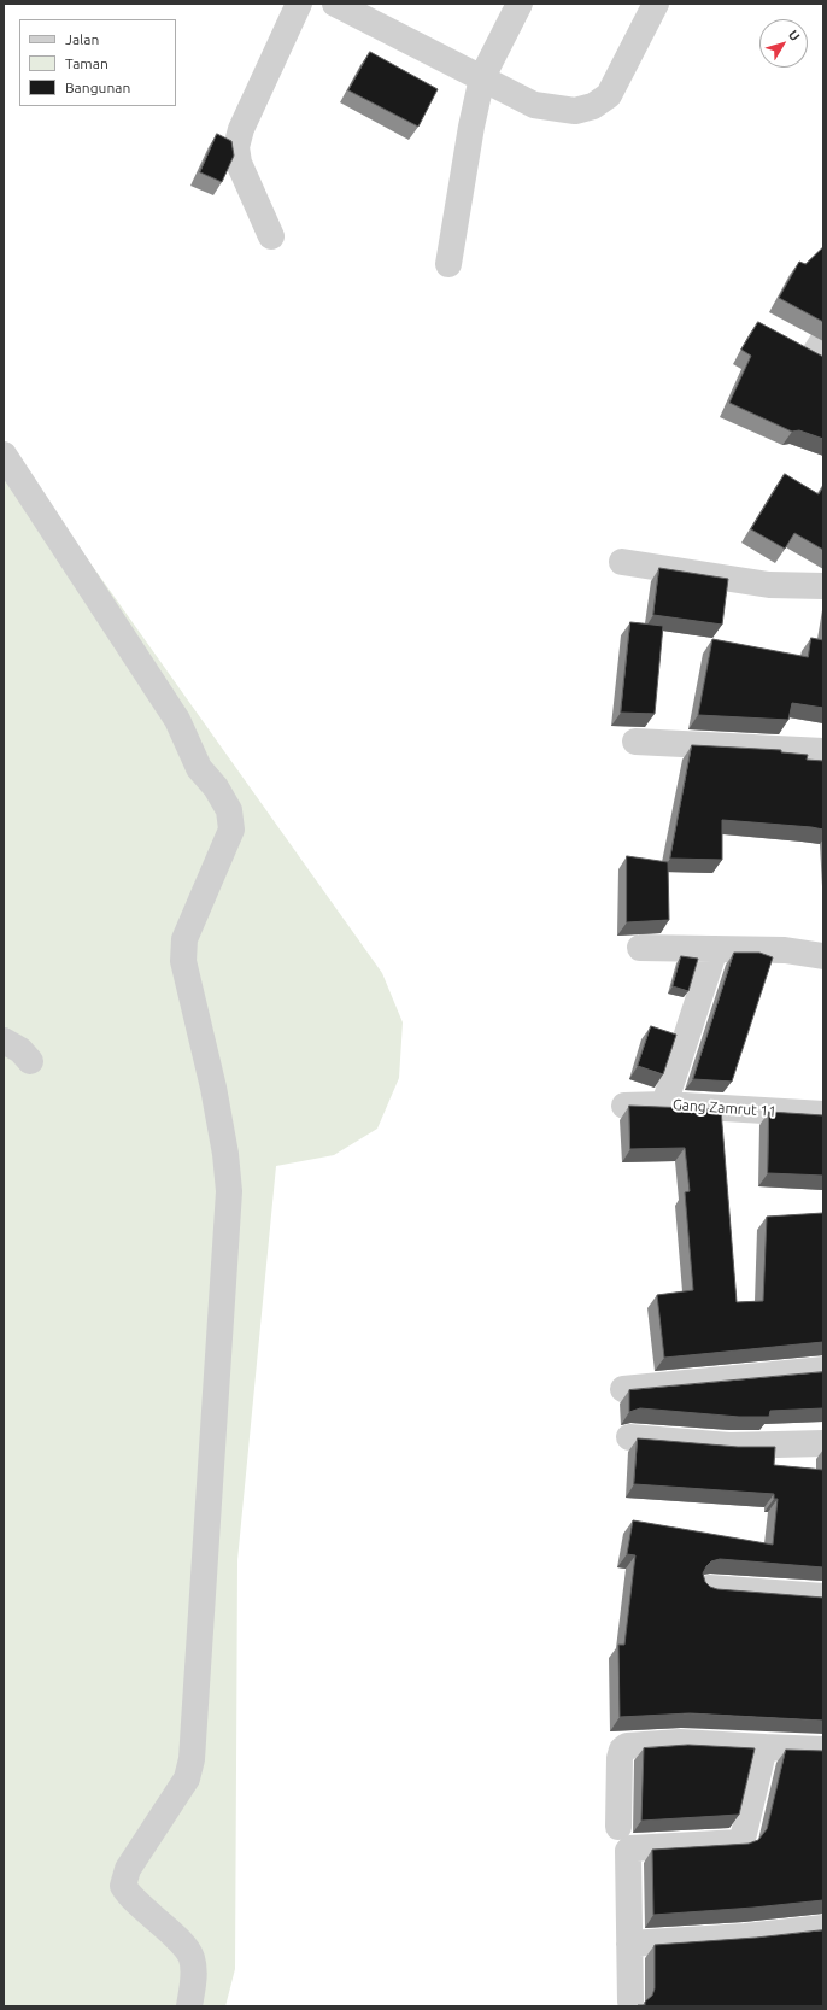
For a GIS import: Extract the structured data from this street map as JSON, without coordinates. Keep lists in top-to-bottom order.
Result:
{
  "streets": {
    "street": ["Gang Zamrut 11"]
  },
  "legend": ["Jalan", "Taman", "Bangunan"],
  "north": "top right"
}
